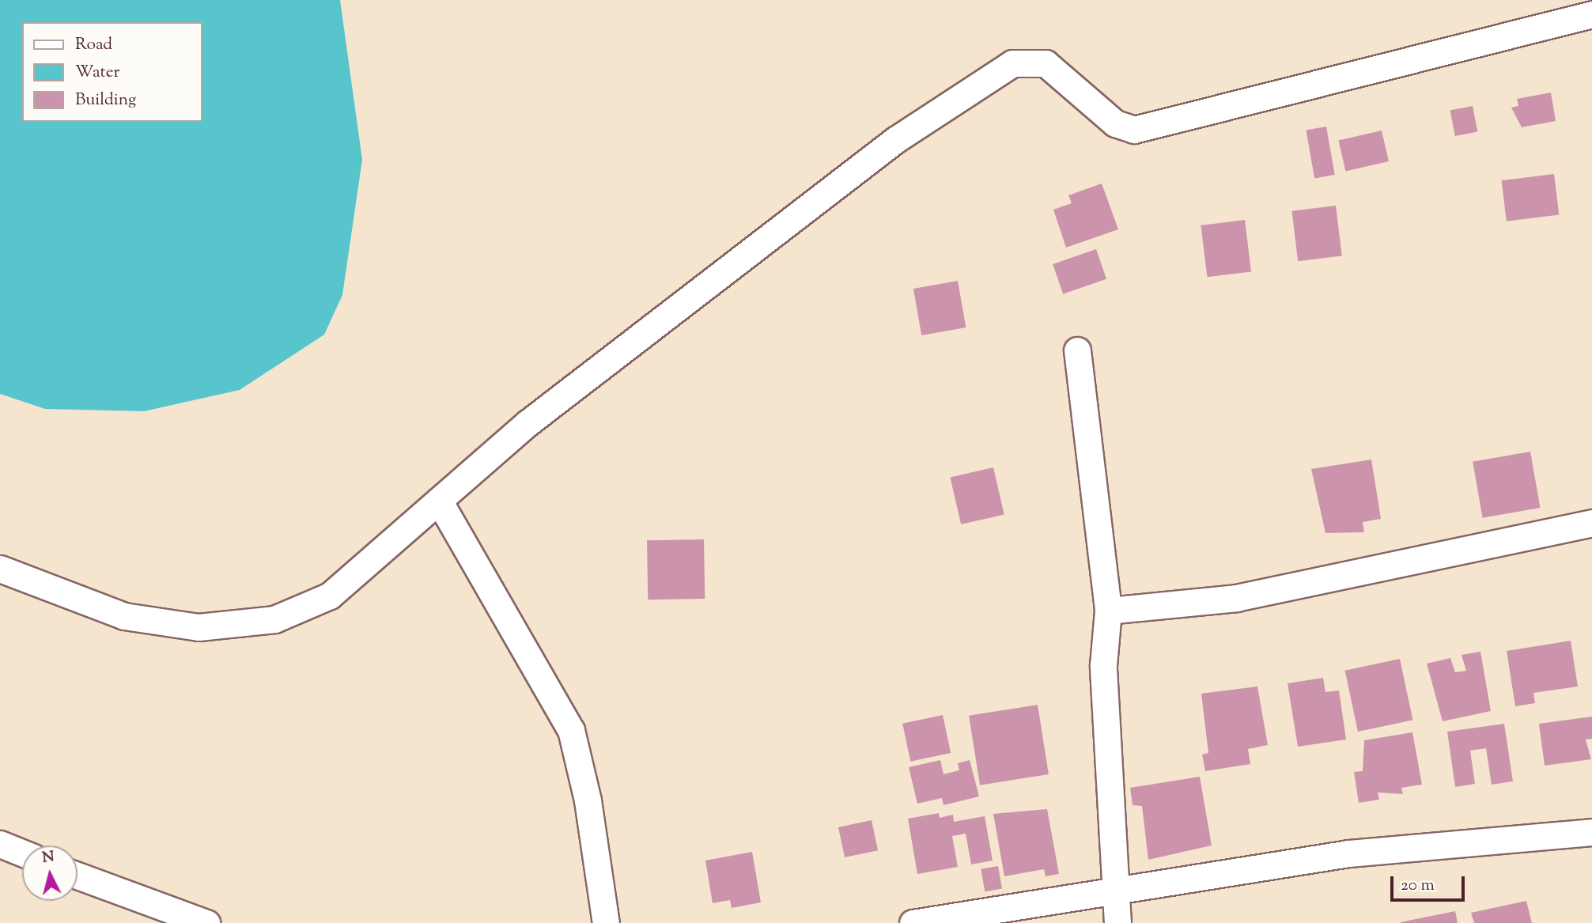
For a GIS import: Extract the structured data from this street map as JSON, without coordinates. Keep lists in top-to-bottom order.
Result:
{
  "legend": ["Road", "Water", "Building"],
  "scale_bar": "20 m",
  "north": "top"
}
